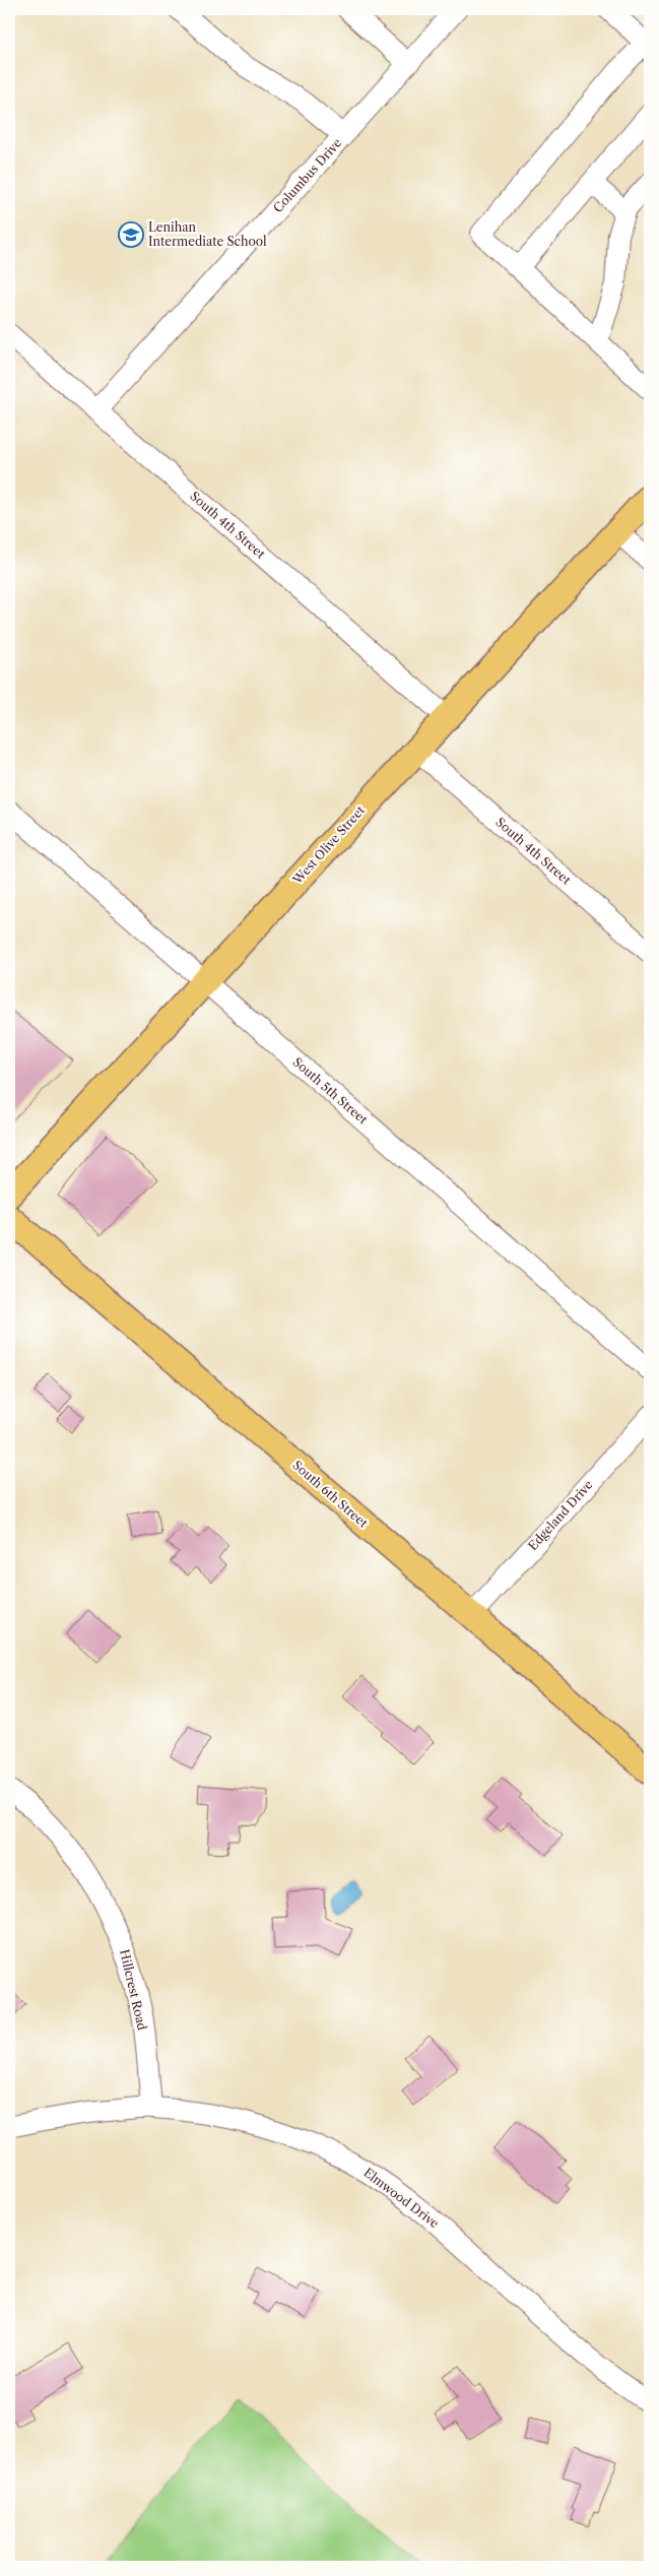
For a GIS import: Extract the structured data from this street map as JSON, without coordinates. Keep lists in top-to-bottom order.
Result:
{
  "streets": {
    "main road": ["West Olive Street", "South 6th Street"],
    "street": [
      "Columbus Drive",
      "South 4th Street",
      "South 5th Street",
      "Edgeland Drive",
      "Hillcrest Road",
      "Elmwood Drive"
    ]
  },
  "crossings": [
    ["Columbus Drive", "South 4th Street"],
    ["South 4th Street", "West Olive Street"],
    ["West Olive Street", "South 5th Street"],
    ["South 6th Street", "Edgeland Drive"],
    ["Hillcrest Road", "Elmwood Drive"]
  ],
  "places": {
    "school or university": ["Lenihan Intermediate School"]
  }
}
